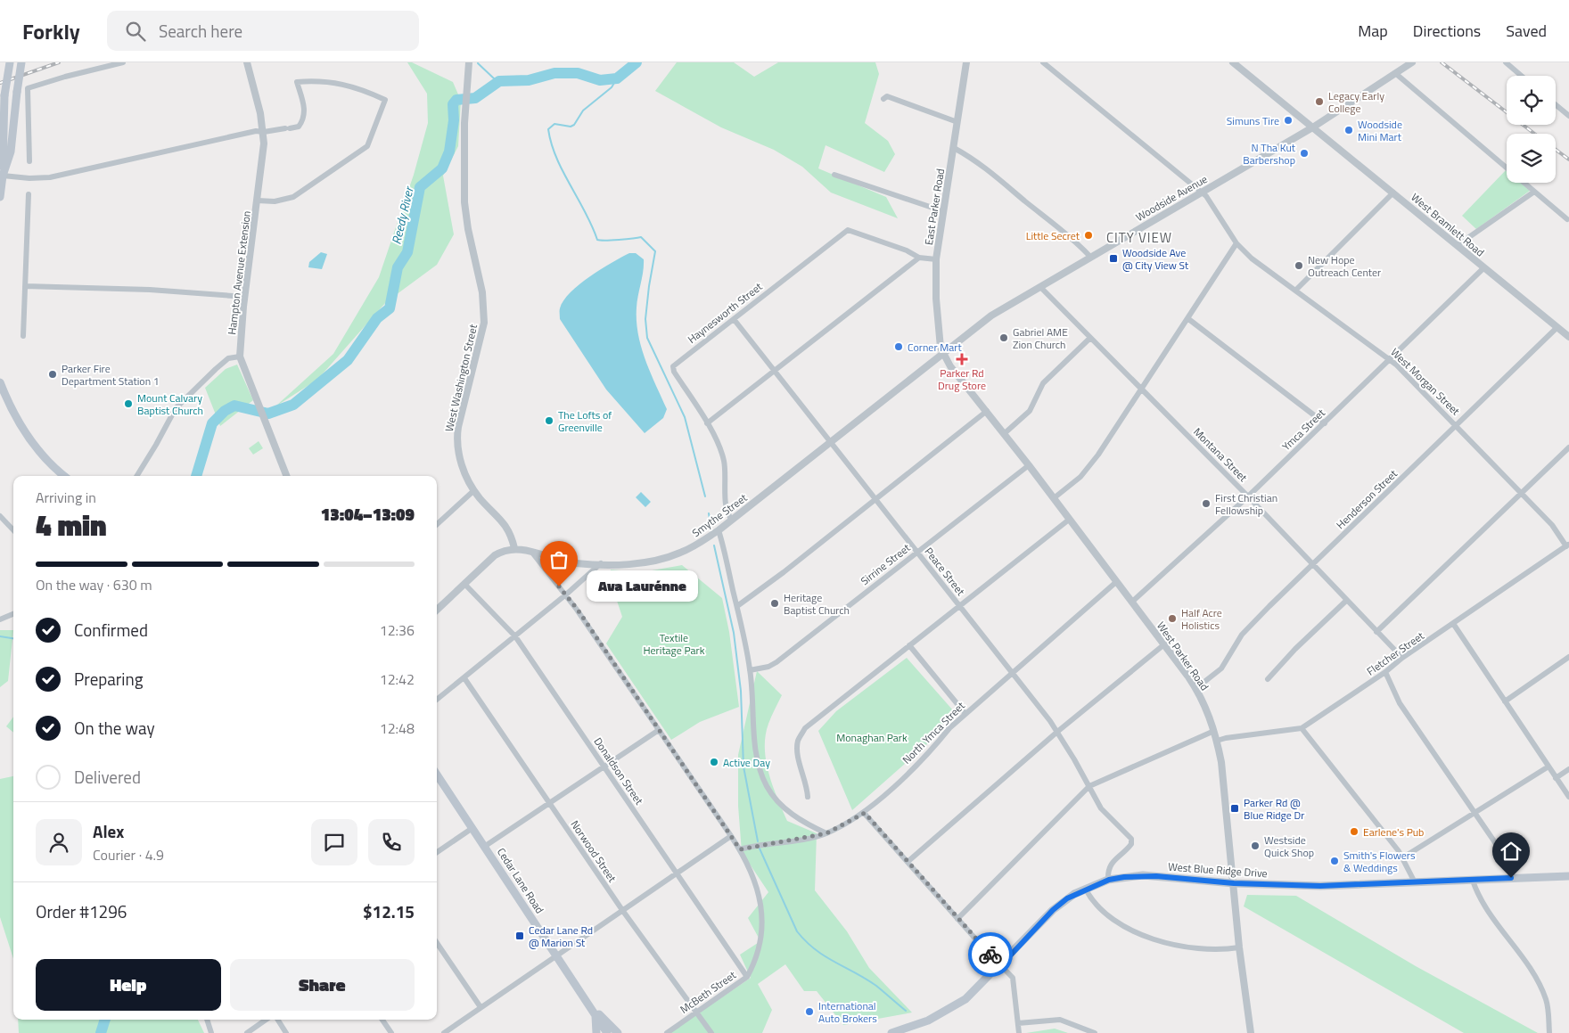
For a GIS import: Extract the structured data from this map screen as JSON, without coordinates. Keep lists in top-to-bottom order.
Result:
{
  "streets": {
    "main road": ["West Blue Ridge Drive", "Cedar Lane Road"],
    "street": [
      "Woodside Avenue",
      "East Parker Road",
      "West Bramlett Road",
      "Hampton Avenue Extension",
      "Haynesworth Street",
      "West Washington Street",
      "West Morgan Street",
      "Ymca Street",
      "Montana Street",
      "Henderson Street",
      "Smythe Street",
      "Sirrine Street",
      "Peace Street",
      "Fletcher Street",
      "West Parker Road",
      "North Ymca Street",
      "Donaldson Street",
      "Norwood Street",
      "McBeth Street"
    ]
  },
  "crossings": [
    ["Woodside Avenue", "East Parker Road"],
    ["Woodside Avenue", "West Bramlett Road"],
    ["Woodside Avenue", "West Morgan Street"],
    ["Woodside Avenue", "Montana Street"],
    ["Woodside Avenue", "Smythe Street"],
    ["Woodside Avenue", "West Parker Road"],
    ["East Parker Road", "Haynesworth Street"],
    ["East Parker Road", "Smythe Street"],
    ["East Parker Road", "West Parker Road"],
    ["West Bramlett Road", "Ymca Street"],
    ["West Bramlett Road", "Henderson Street"],
    ["Haynesworth Street", "Smythe Street"],
    ["Haynesworth Street", "Peace Street"],
    ["West Washington Street", "Smythe Street"],
    ["West Morgan Street", "Ymca Street"],
    ["West Morgan Street", "Henderson Street"],
    ["West Morgan Street", "Fletcher Street"],
    ["Ymca Street", "Montana Street"],
    ["Ymca Street", "West Parker Road"],
    ["Montana Street", "Henderson Street"],
    ["Montana Street", "Fletcher Street"],
    ["Henderson Street", "West Parker Road"],
    ["Smythe Street", "Peace Street"],
    ["Smythe Street", "West Parker Road"],
    ["Smythe Street", "McBeth Street"],
    ["Sirrine Street", "Peace Street"],
    ["Sirrine Street", "West Parker Road"],
    ["Peace Street", "North Ymca Street"],
    ["Peace Street", "West Blue Ridge Drive"],
    ["Fletcher Street", "West Parker Road"],
    ["West Parker Road", "North Ymca Street"],
    ["West Parker Road", "West Blue Ridge Drive"],
    ["North Ymca Street", "McBeth Street"],
    ["Donaldson Street", "McBeth Street"],
    ["Norwood Street", "McBeth Street"]
  ],
  "districts": ["CITY VIEW"],
  "water": ["Reedy River"],
  "parks": ["Textile Heritage Park", "Monaghan Park"],
  "places": {
    "other": [
      "Legacy Early College",
      "Simuns Tire",
      "Woodside Mini Mart",
      "N Tha Kut Barbershop",
      "Little Secret",
      "New Hope Outreach Center",
      "Gabriel AME Zion Church",
      "Corner Mart",
      "Parker Fire Department Station 1",
      "Mount Calvary Baptist Church",
      "The Lofts of Greenville",
      "First Christian Fellowship",
      "Ava Laurénne",
      "Heritage Baptist Church",
      "Half Acre Holistics",
      "Active Day",
      "Earlene's Pub",
      "Westside Quick Shop",
      "Smith's Flowers & Weddings",
      "International Auto Brokers"
    ],
    "transit": ["Woodside Ave @ City View St", "Parker Rd @ Blue Ridge Dr", "Cedar Lane Rd @ Marion St"],
    "health": ["Parker Rd Drug Store"]
  },
  "page": {
    "header": "Forkly",
    "search": "Search here",
    "nav": ["Map", "Directions", "Saved"],
    "heading": ["4 min", "Arriving in", "13:04–13:09"],
    "panel": [
      "Alex",
      "Courier · 4.9",
      "Order #1296",
      "$12.15"
    ],
    "bar": "On the way · 630 m",
    "bubble": "Ava Laurénne",
    "list": [
      ["Confirmed", "12:36"],
      ["Preparing", "12:42"],
      ["On the way", "12:48"],
      "Delivered"
    ],
    "buttons": ["Help", "Share"]
  }
}
